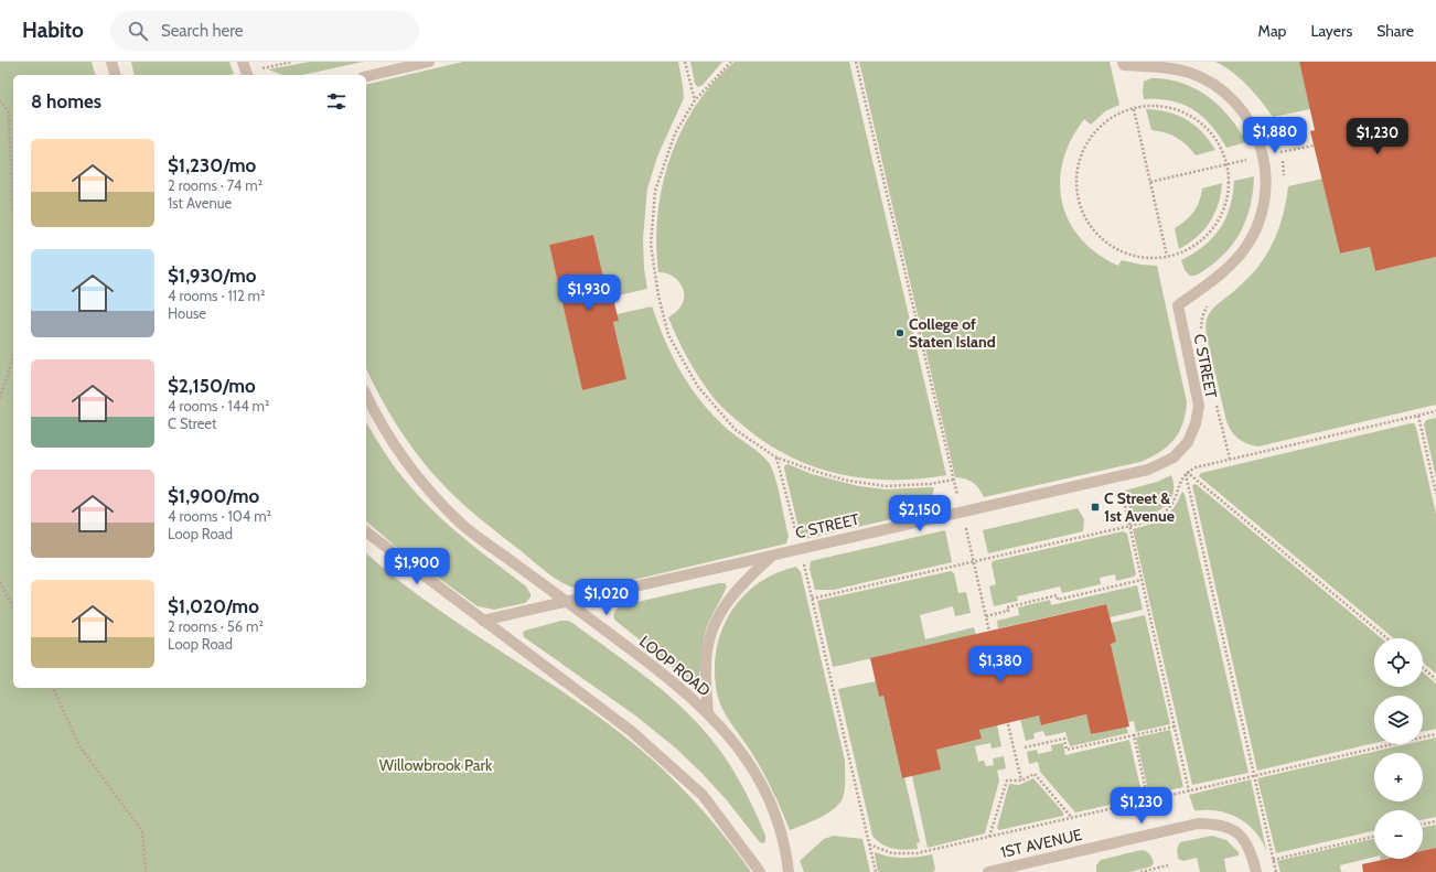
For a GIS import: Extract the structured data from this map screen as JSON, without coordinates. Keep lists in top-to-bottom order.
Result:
{
  "streets": {
    "street": ["C STREET", "LOOP ROAD", "1ST AVENUE"]
  },
  "crossings": [
    ["C STREET", "LOOP ROAD"]
  ],
  "parks": ["Willowbrook Park"],
  "places": {
    "other": ["College of Staten Island"],
    "transit": ["C Street & 1st Avenue"]
  },
  "page": {
    "header": "Habito",
    "search": "Search here",
    "nav": ["Map", "Layers", "Share"],
    "heading": "8 homes",
    "price": [
      "$1,880",
      "$1,230",
      "$1,930",
      "$2,150",
      "$1,900",
      "$1,020",
      "$1,380",
      "$1,230"
    ],
    "list": [
      {
        "name": "$1,230/mo",
        "note": "2 rooms · 74 m² · 1st Avenue"
      },
      {
        "name": "$1,930/mo",
        "note": "4 rooms · 112 m² · House"
      },
      {
        "name": "$2,150/mo",
        "note": "4 rooms · 144 m² · C Street"
      },
      {
        "name": "$1,900/mo",
        "note": "4 rooms · 104 m² · Loop Road"
      },
      {
        "name": "$1,020/mo",
        "note": "2 rooms · 56 m² · Loop Road"
      }
    ],
    "map_buttons": ["+", "−"]
  }
}
